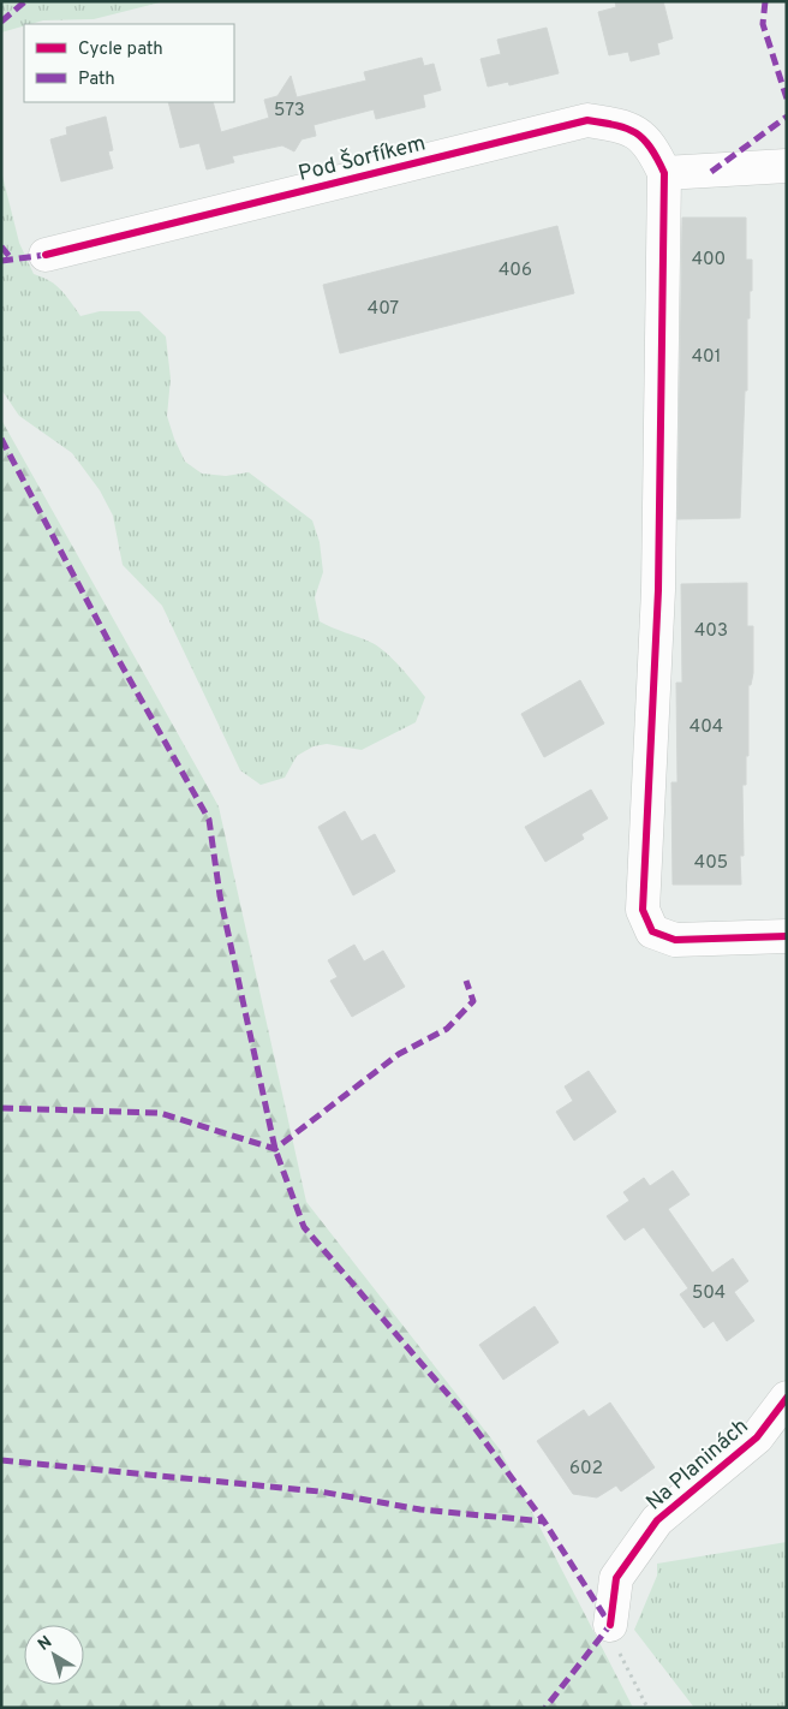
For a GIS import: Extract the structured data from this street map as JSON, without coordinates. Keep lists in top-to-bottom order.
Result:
{
  "streets": {
    "street": ["Pod Šorfíkem", "Na Planinách"]
  },
  "house_numbers": [
    "573",
    "400",
    "406",
    "407",
    "401",
    "403",
    "404",
    "405",
    "504",
    "602"
  ],
  "legend": ["Cycle path", "Path"],
  "north": "top left"
}
